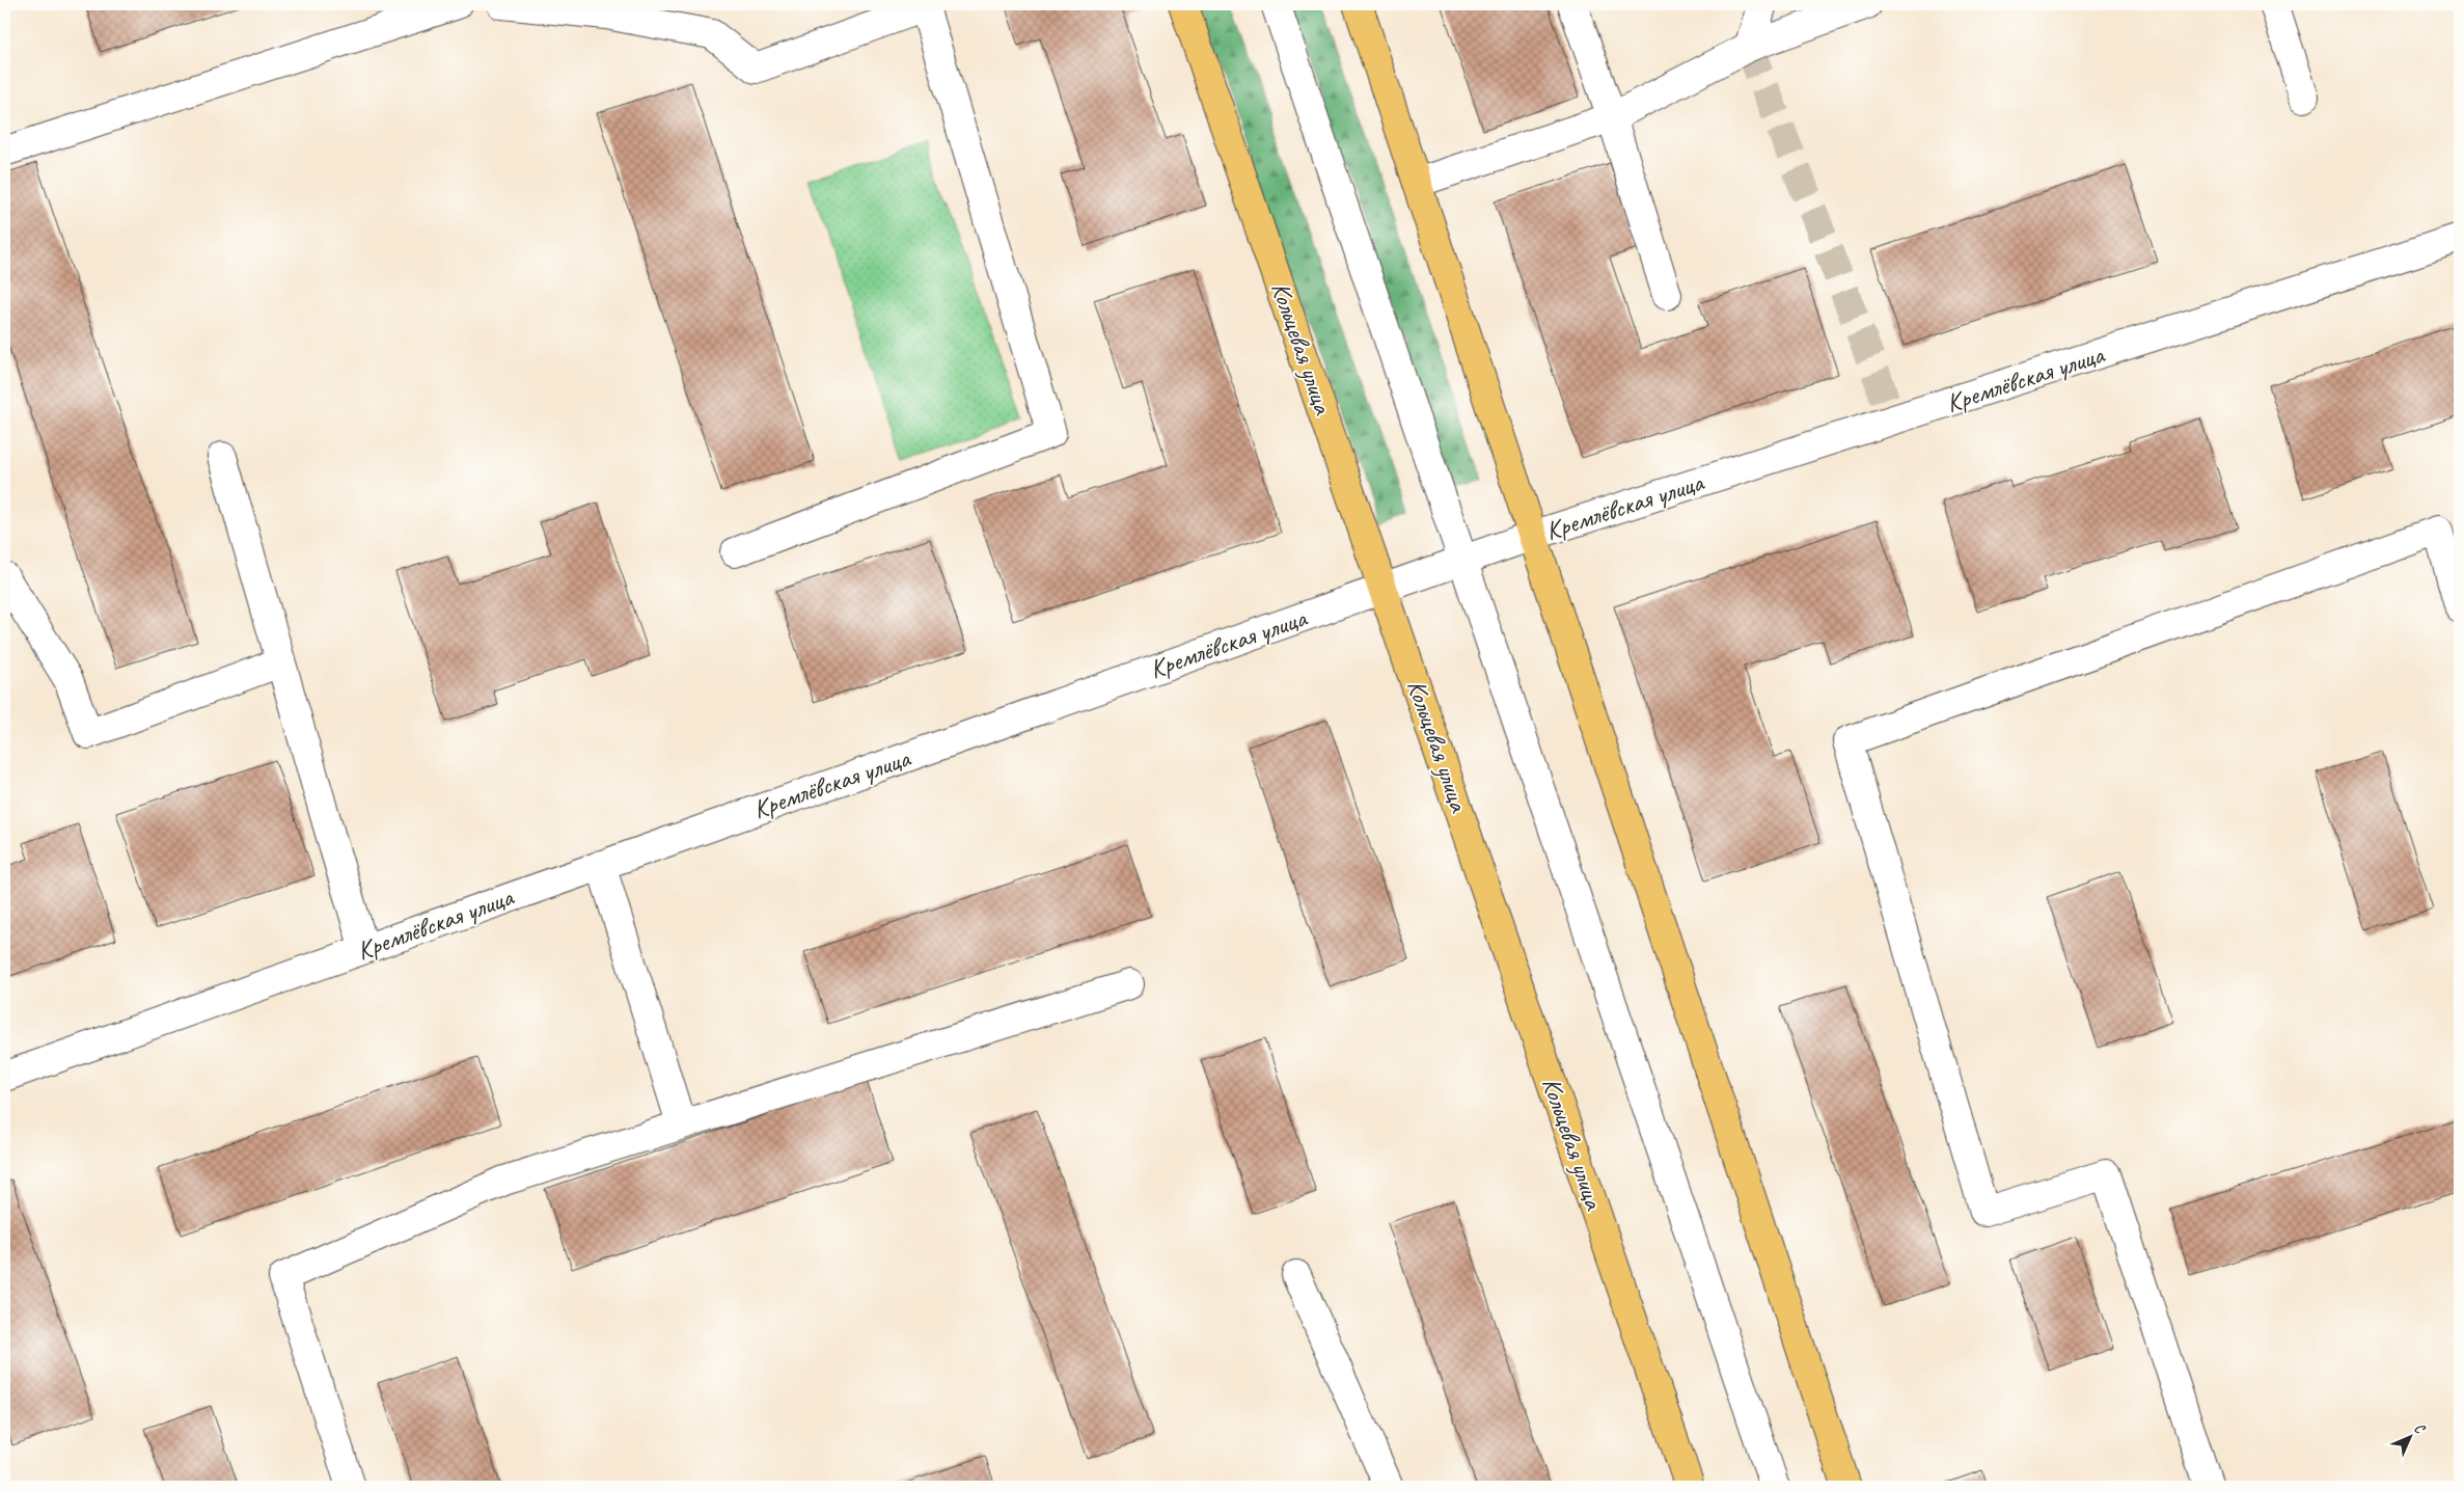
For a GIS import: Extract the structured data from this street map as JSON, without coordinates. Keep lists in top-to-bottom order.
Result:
{
  "streets": {
    "main road": ["Кольцевая улица"],
    "street": ["Кремлёвская улица"]
  },
  "crossings": [
    ["Кольцевая улица", "Кремлёвская улица"]
  ],
  "north": "top right"
}
